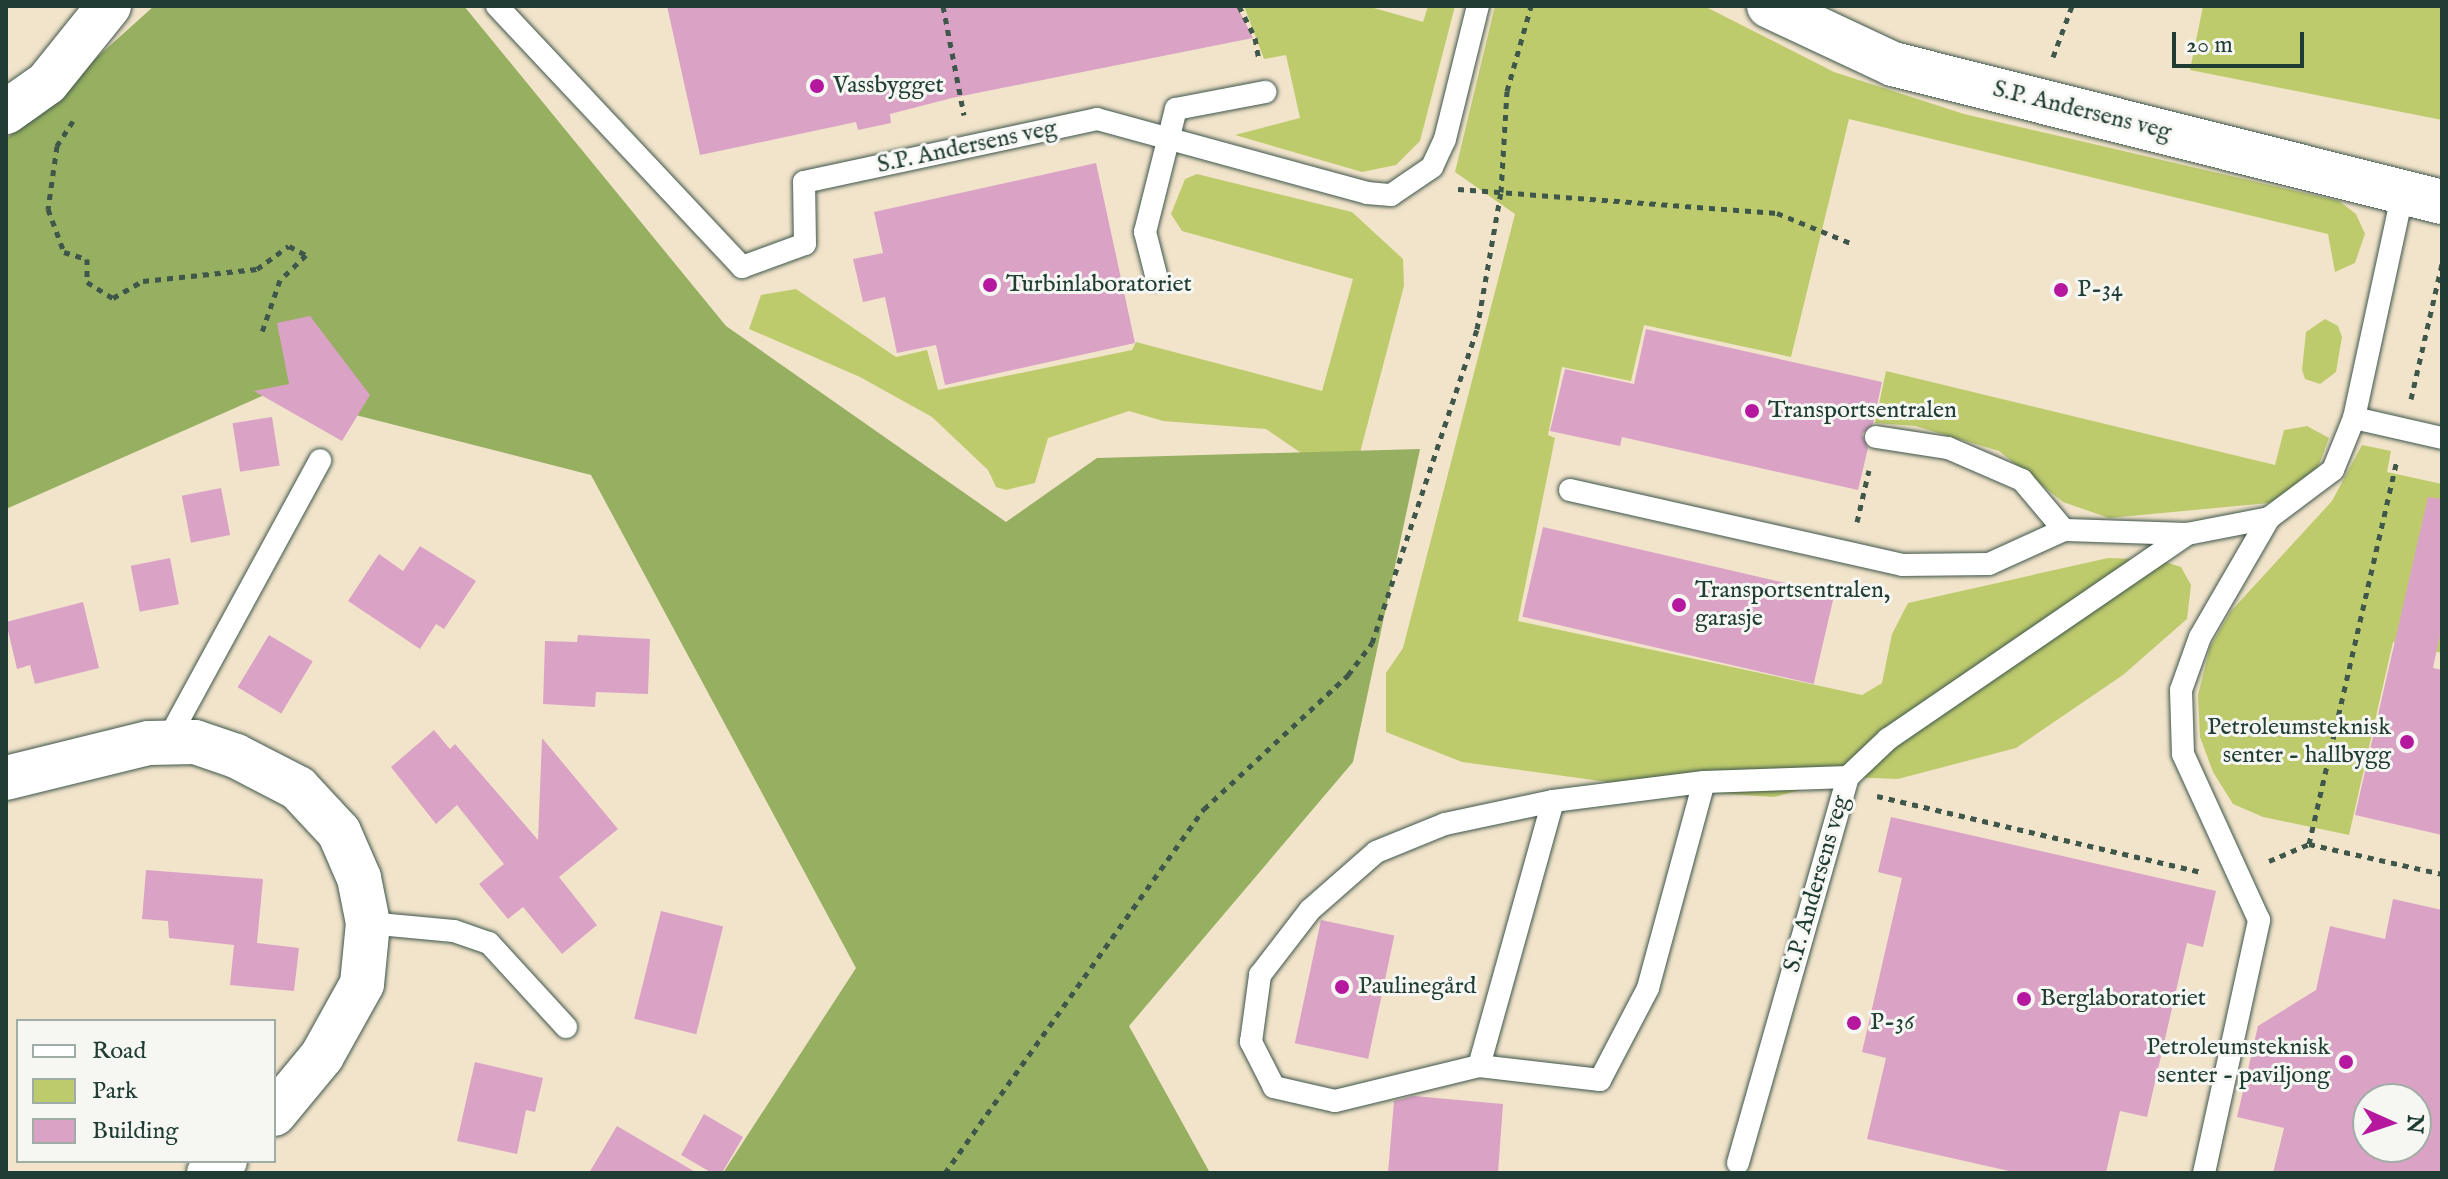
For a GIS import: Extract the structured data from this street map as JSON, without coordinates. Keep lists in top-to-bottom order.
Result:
{
  "streets": {
    "street": ["S.P. Andersens veg"]
  },
  "places": [
    "Vassbygget",
    "Turbinlaboratoriet",
    "P-34",
    "Transportsentralen",
    "Transportsentralen, garasje",
    "Petroleumsteknisk senter - hallbygg",
    "Paulinegård",
    "Berglaboratoriet",
    "P-36",
    "Petroleumsteknisk senter - paviljong"
  ],
  "legend": ["Road", "Park", "Building"],
  "scale_bar": "20 m",
  "north": "right"
}
